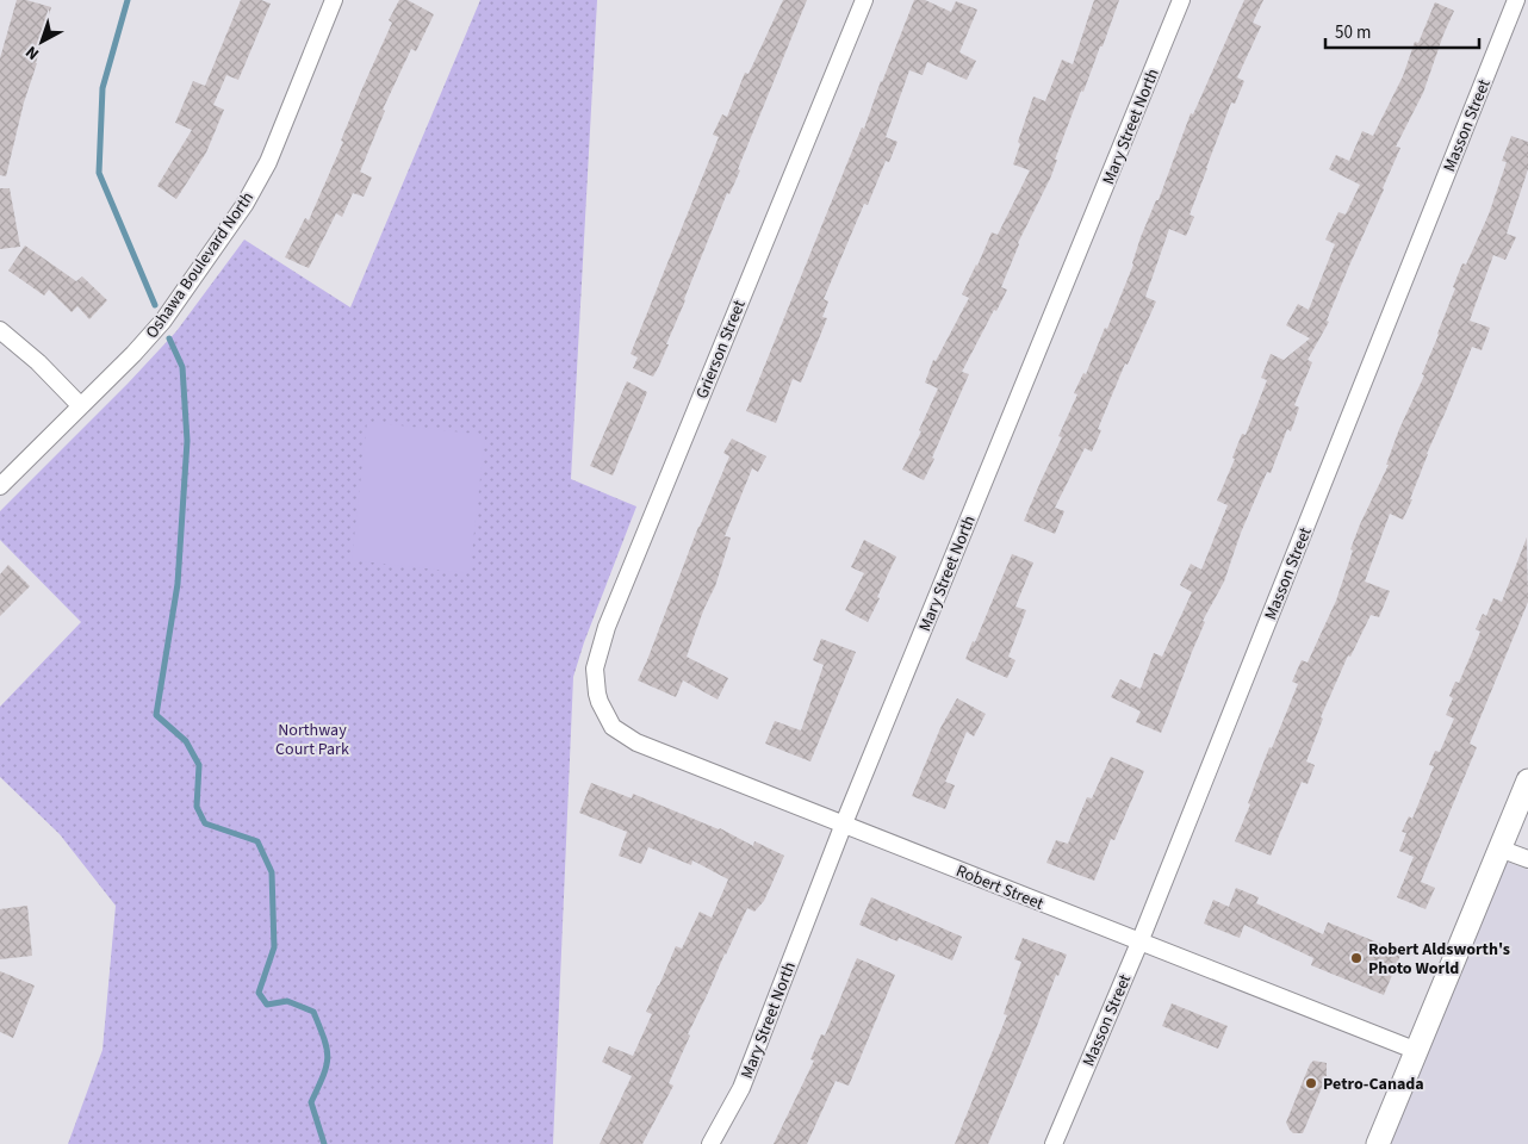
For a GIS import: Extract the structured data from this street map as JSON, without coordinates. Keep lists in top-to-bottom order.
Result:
{
  "streets": {
    "street": [
      "Masson Street",
      "Mary Street North",
      "Oshawa Boulevard North",
      "Grierson Street",
      "Robert Street"
    ]
  },
  "crossings": [
    ["Masson Street", "Robert Street"],
    ["Mary Street North", "Robert Street"],
    ["Grierson Street", "Robert Street"]
  ],
  "parks": ["Northway Court Park"],
  "places": ["Robert Aldsworth's Photo World", "Petro-Canada"],
  "scale_bar": "50 m",
  "north": "bottom left"
}
